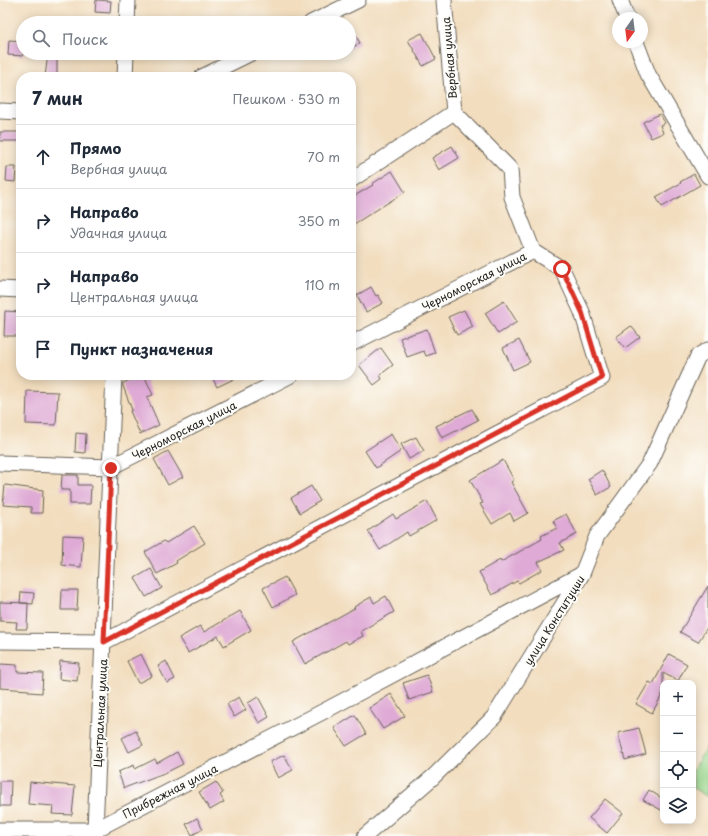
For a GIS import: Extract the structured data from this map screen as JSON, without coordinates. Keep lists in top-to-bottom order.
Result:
{
  "streets": {
    "street": [
      "Вербная улица",
      "Черноморская улица",
      "улица Конституции",
      "Центральная улица",
      "Прибрежная улица"
    ]
  },
  "crossings": [
    ["Вербная улица", "Черноморская улица"],
    ["Черноморская улица", "Центральная улица"],
    ["улица Конституции", "Прибрежная улица"],
    ["Центральная улица", "Прибрежная улица"]
  ],
  "north": "bottom",
  "page": {
    "search": "Поиск",
    "heading": ["7 мин", "Пешком · 530 m"],
    "list": [
      ["Прямо", "Вербная улица", "70 m"],
      ["Направо", "Удачная улица", "350 m"],
      ["Направо", "Центральная улица", "110 m"],
      "Пункт назначения"
    ],
    "map_buttons": ["+", "−"]
  }
}
